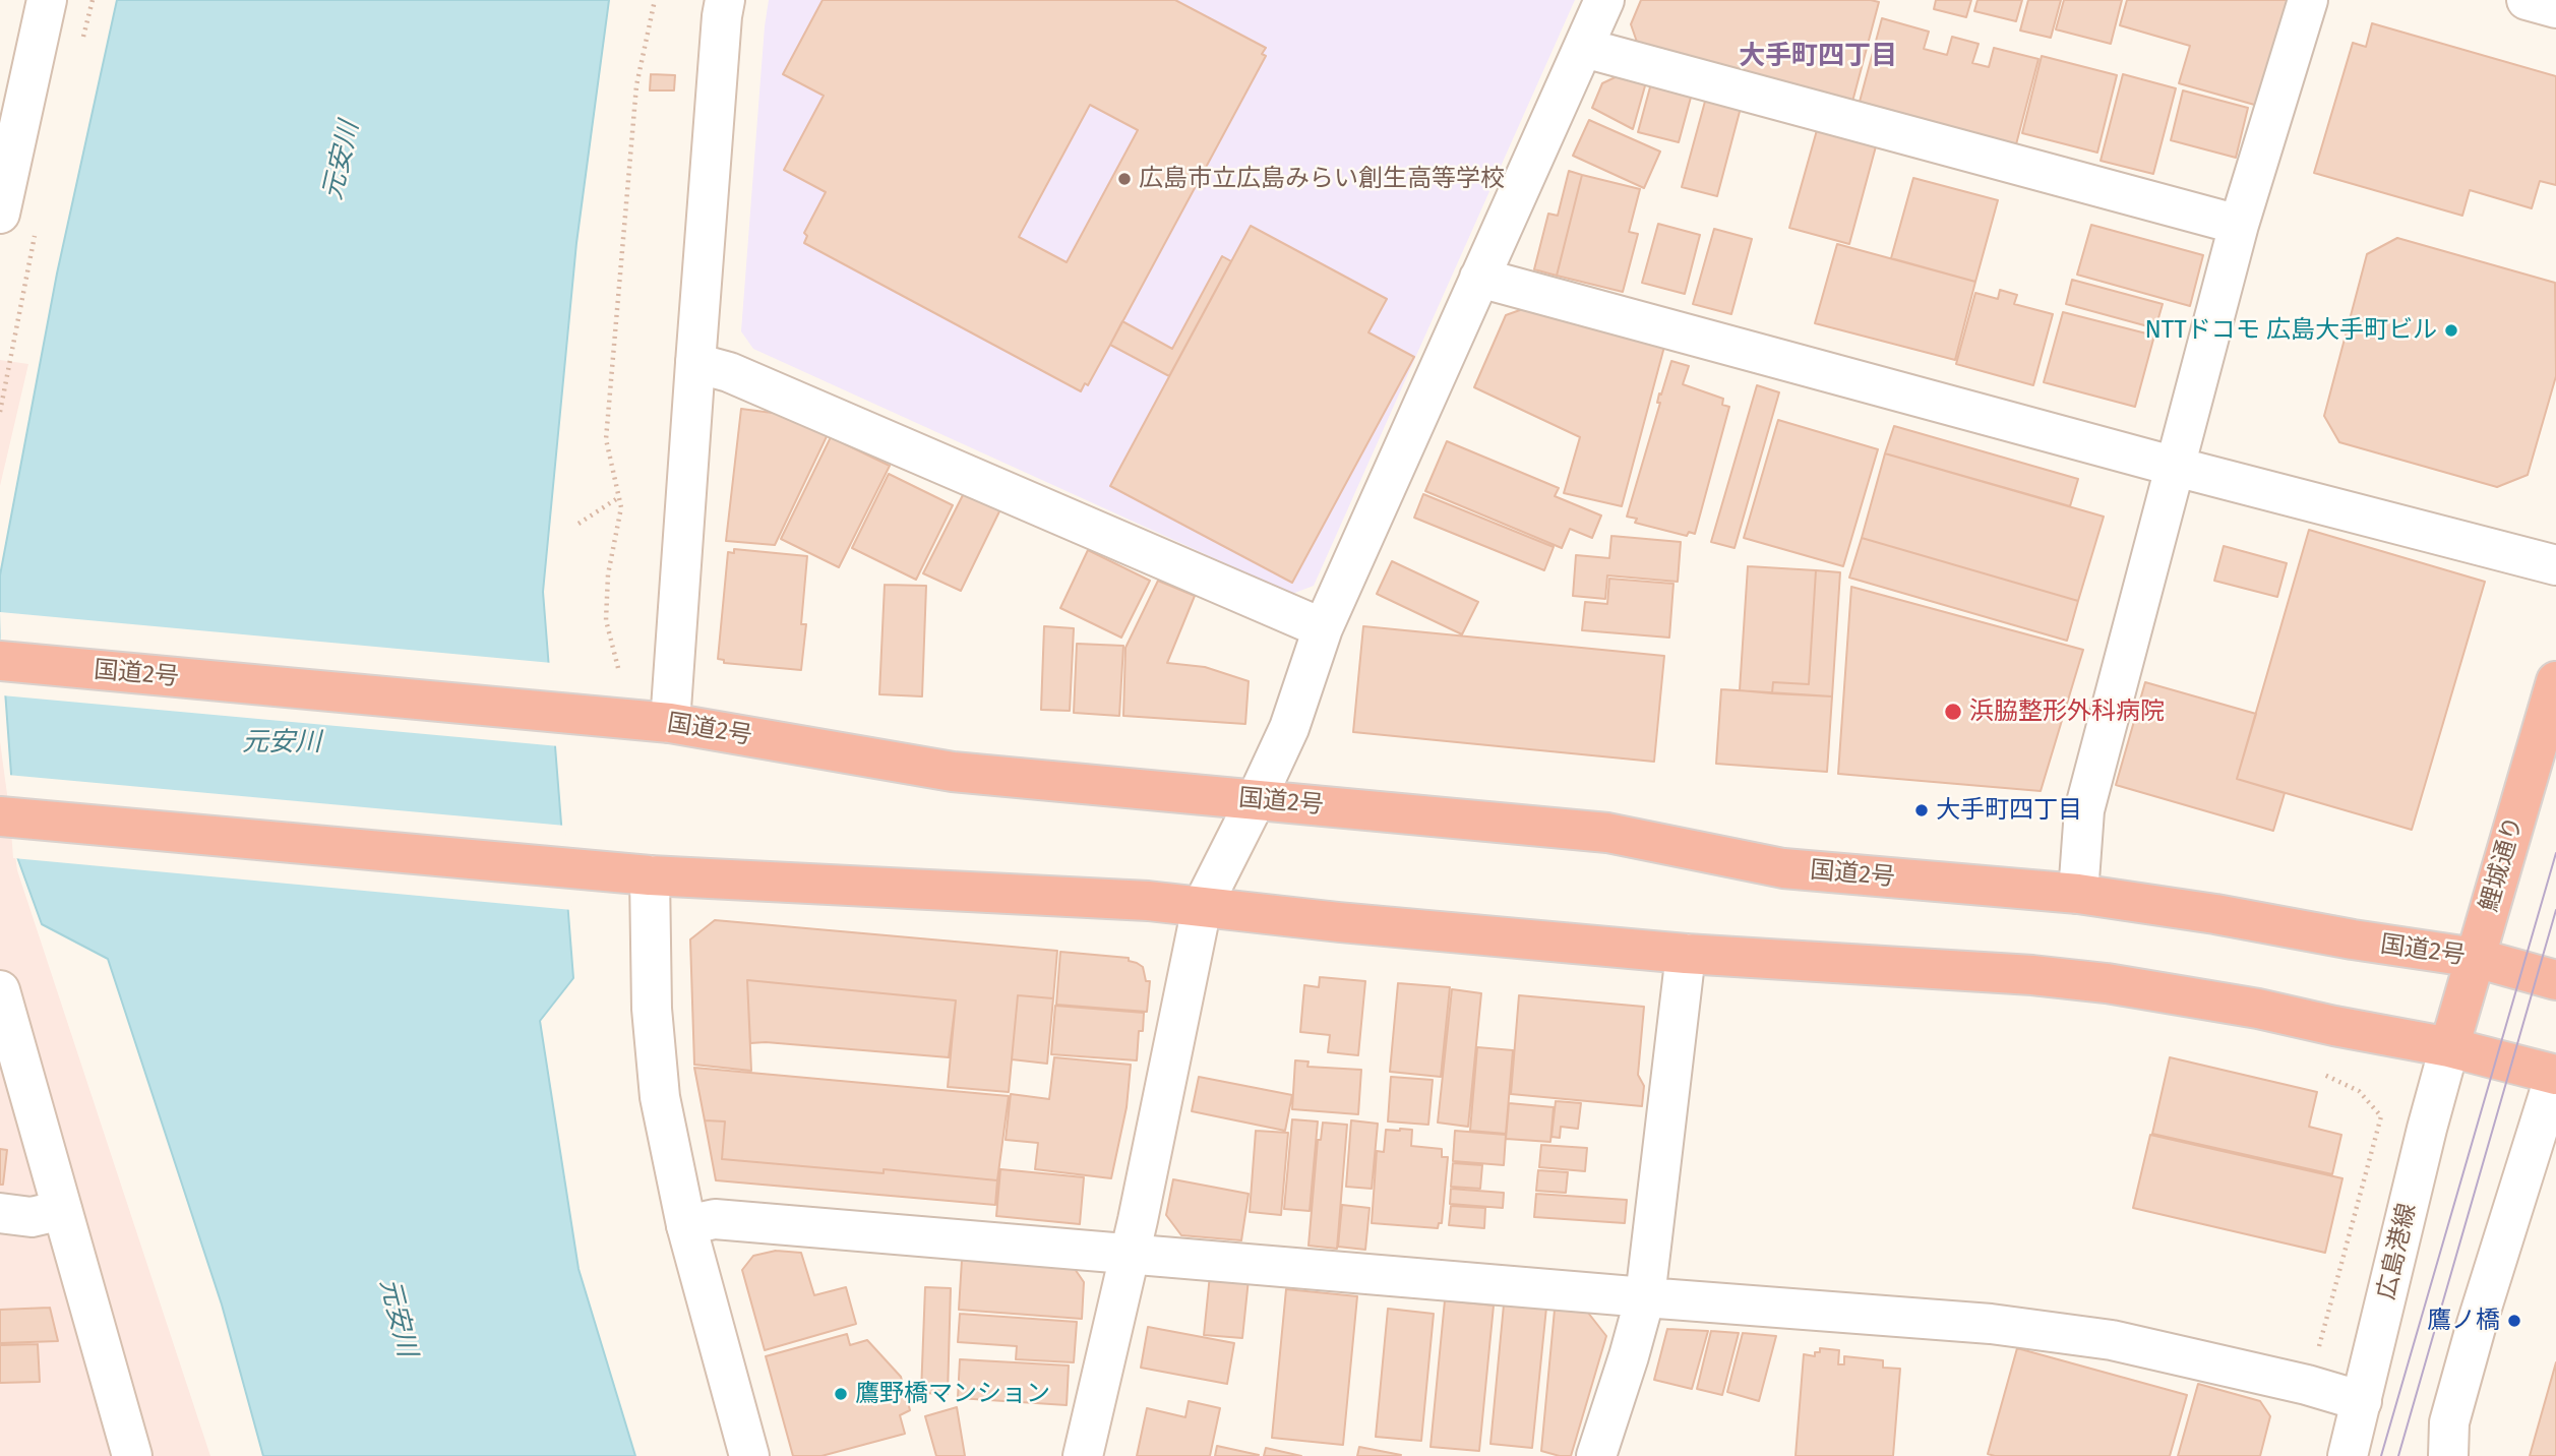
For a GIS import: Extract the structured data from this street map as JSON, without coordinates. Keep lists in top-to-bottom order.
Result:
{
  "streets": {
    "highway": ["国道2号", "鯉城通り"],
    "street": ["広島港線"]
  },
  "crossings": [
    ["国道2号", "鯉城通り"],
    ["鯉城通り", "広島港線"]
  ],
  "districts": ["大手町四丁目"],
  "water": ["元安川"],
  "places": [
    "広島市立広島みらい創生高等学校",
    "NTTドコモ 広島大手町ビル",
    "浜脇整形外科病院",
    "大手町四丁目",
    "鷹ノ橋",
    "鷹野橋マンション"
  ]
}
